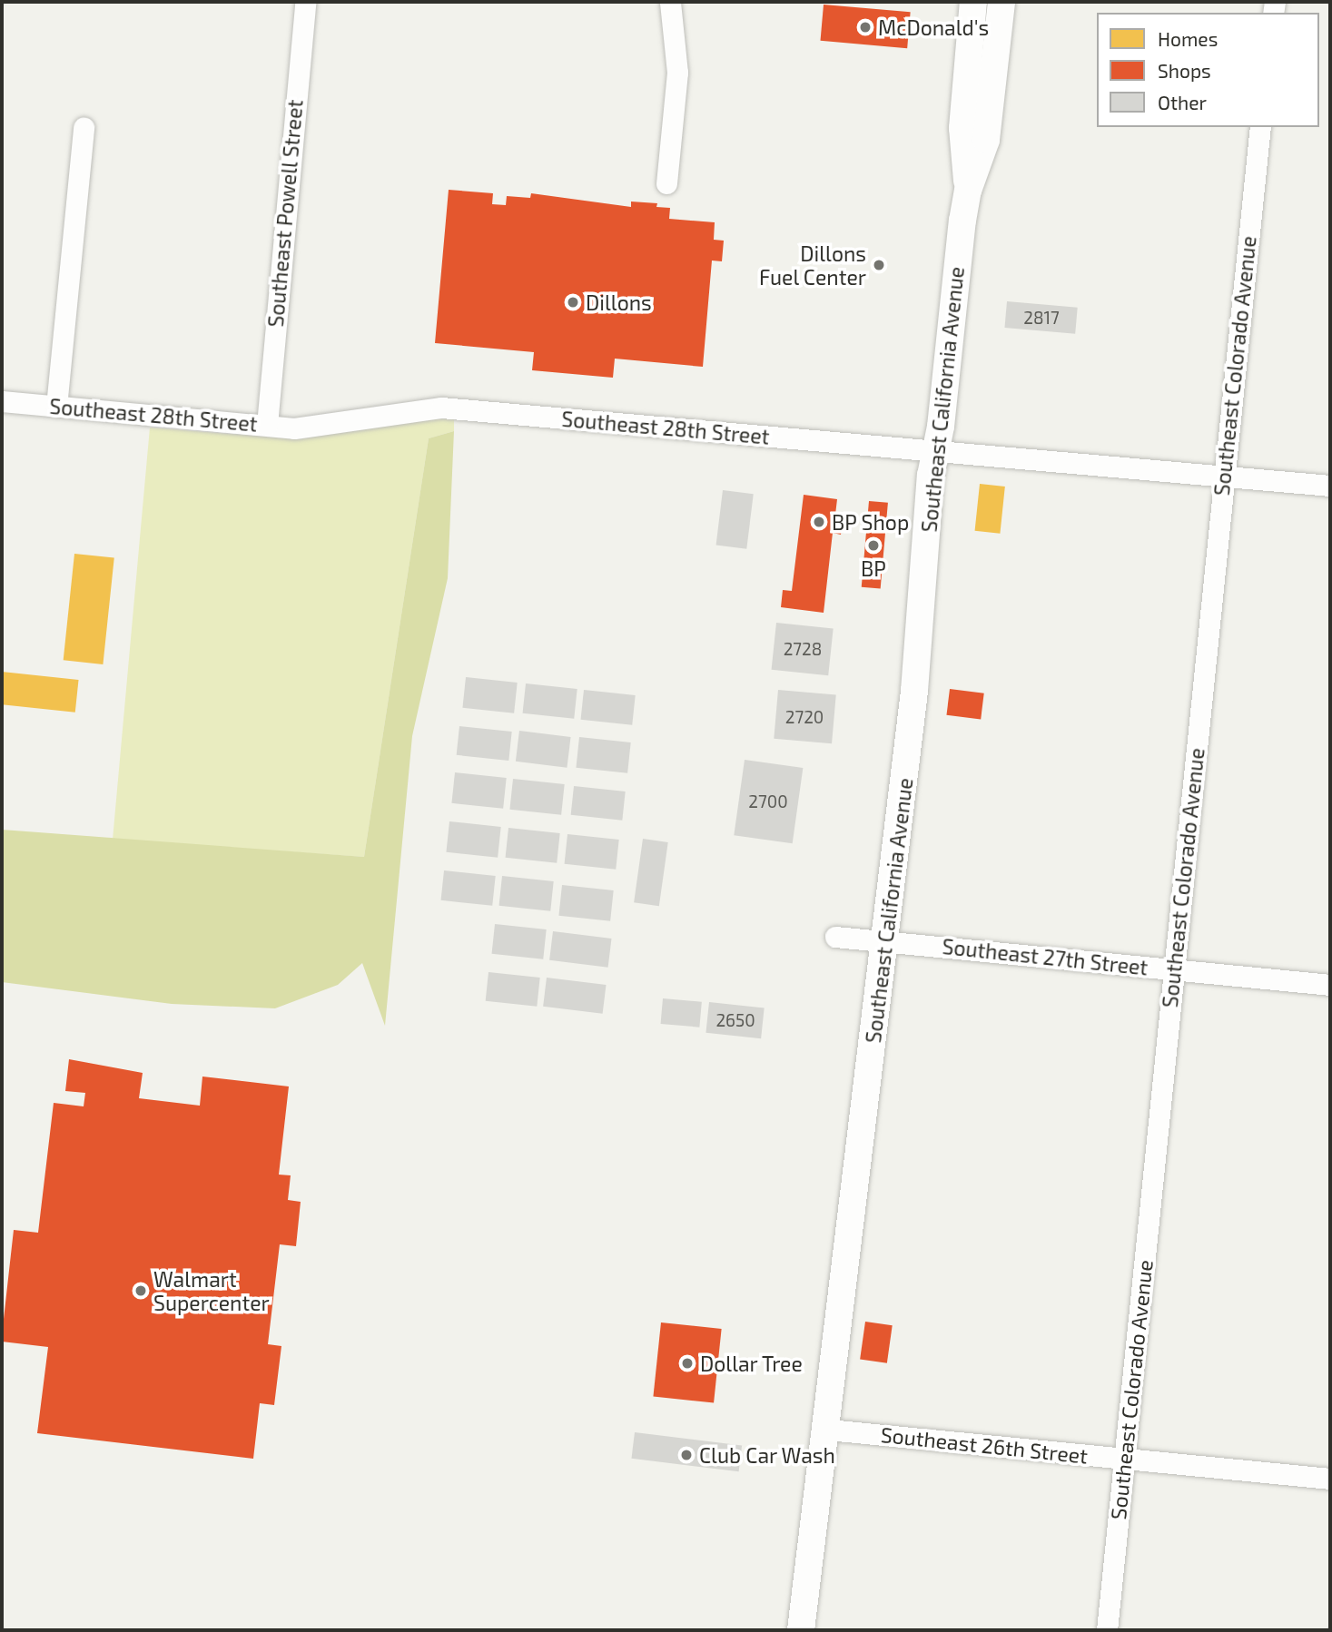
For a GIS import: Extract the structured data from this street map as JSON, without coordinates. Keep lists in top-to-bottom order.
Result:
{
  "streets": {
    "main road": ["Southeast California Avenue"],
    "street": [
      "Southeast Powell Street",
      "Southeast Colorado Avenue",
      "Southeast 28th Street",
      "Southeast 27th Street",
      "Southeast 26th Street"
    ]
  },
  "crossings": [
    ["Southeast Powell Street", "Southeast 28th Street"],
    ["Southeast Colorado Avenue", "Southeast 28th Street"],
    ["Southeast Colorado Avenue", "Southeast 27th Street"],
    ["Southeast Colorado Avenue", "Southeast 26th Street"],
    ["Southeast California Avenue", "Southeast 28th Street"],
    ["Southeast California Avenue", "Southeast 27th Street"],
    ["Southeast California Avenue", "Southeast 26th Street"]
  ],
  "places": [
    "McDonald's",
    "Dillons Fuel Center",
    "Dillons",
    "BP Shop",
    "BP",
    "Walmart Supercenter",
    "Dollar Tree",
    "Club Car Wash"
  ],
  "house_numbers": [
    "2817",
    "2728",
    "2720",
    "2700",
    "2650"
  ],
  "legend": ["Homes", "Shops", "Other"]
}
